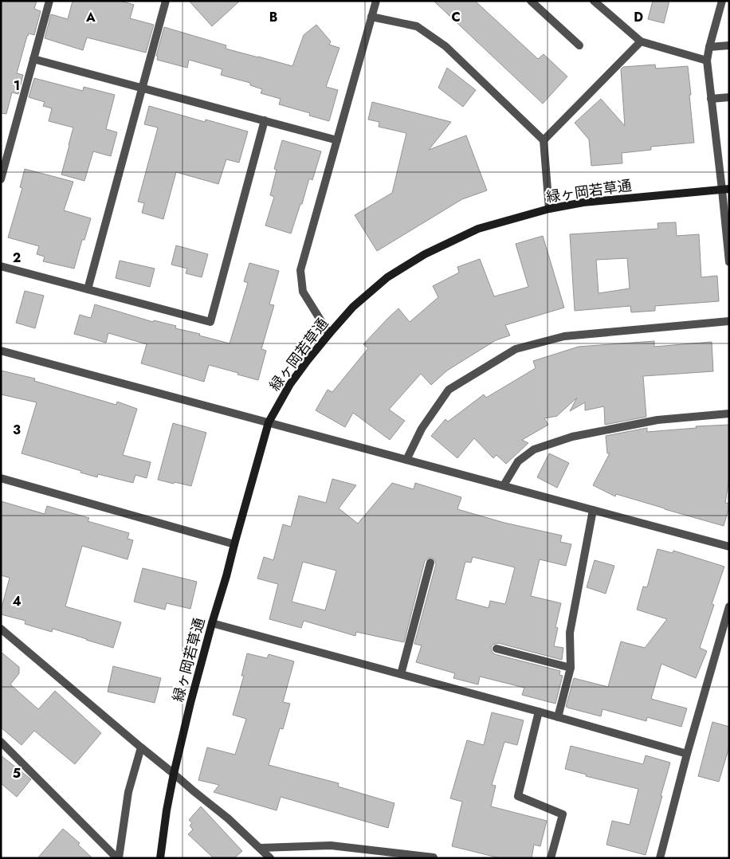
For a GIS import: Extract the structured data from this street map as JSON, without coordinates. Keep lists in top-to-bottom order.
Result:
{
  "streets": {
    "street": ["緑ヶ岡若草通"]
  },
  "grid": {
    "columns": [
      "A",
      "B",
      "C",
      "D"
    ],
    "rows": [
      "1",
      "2",
      "3",
      "4",
      "5"
    ]
  }
}
